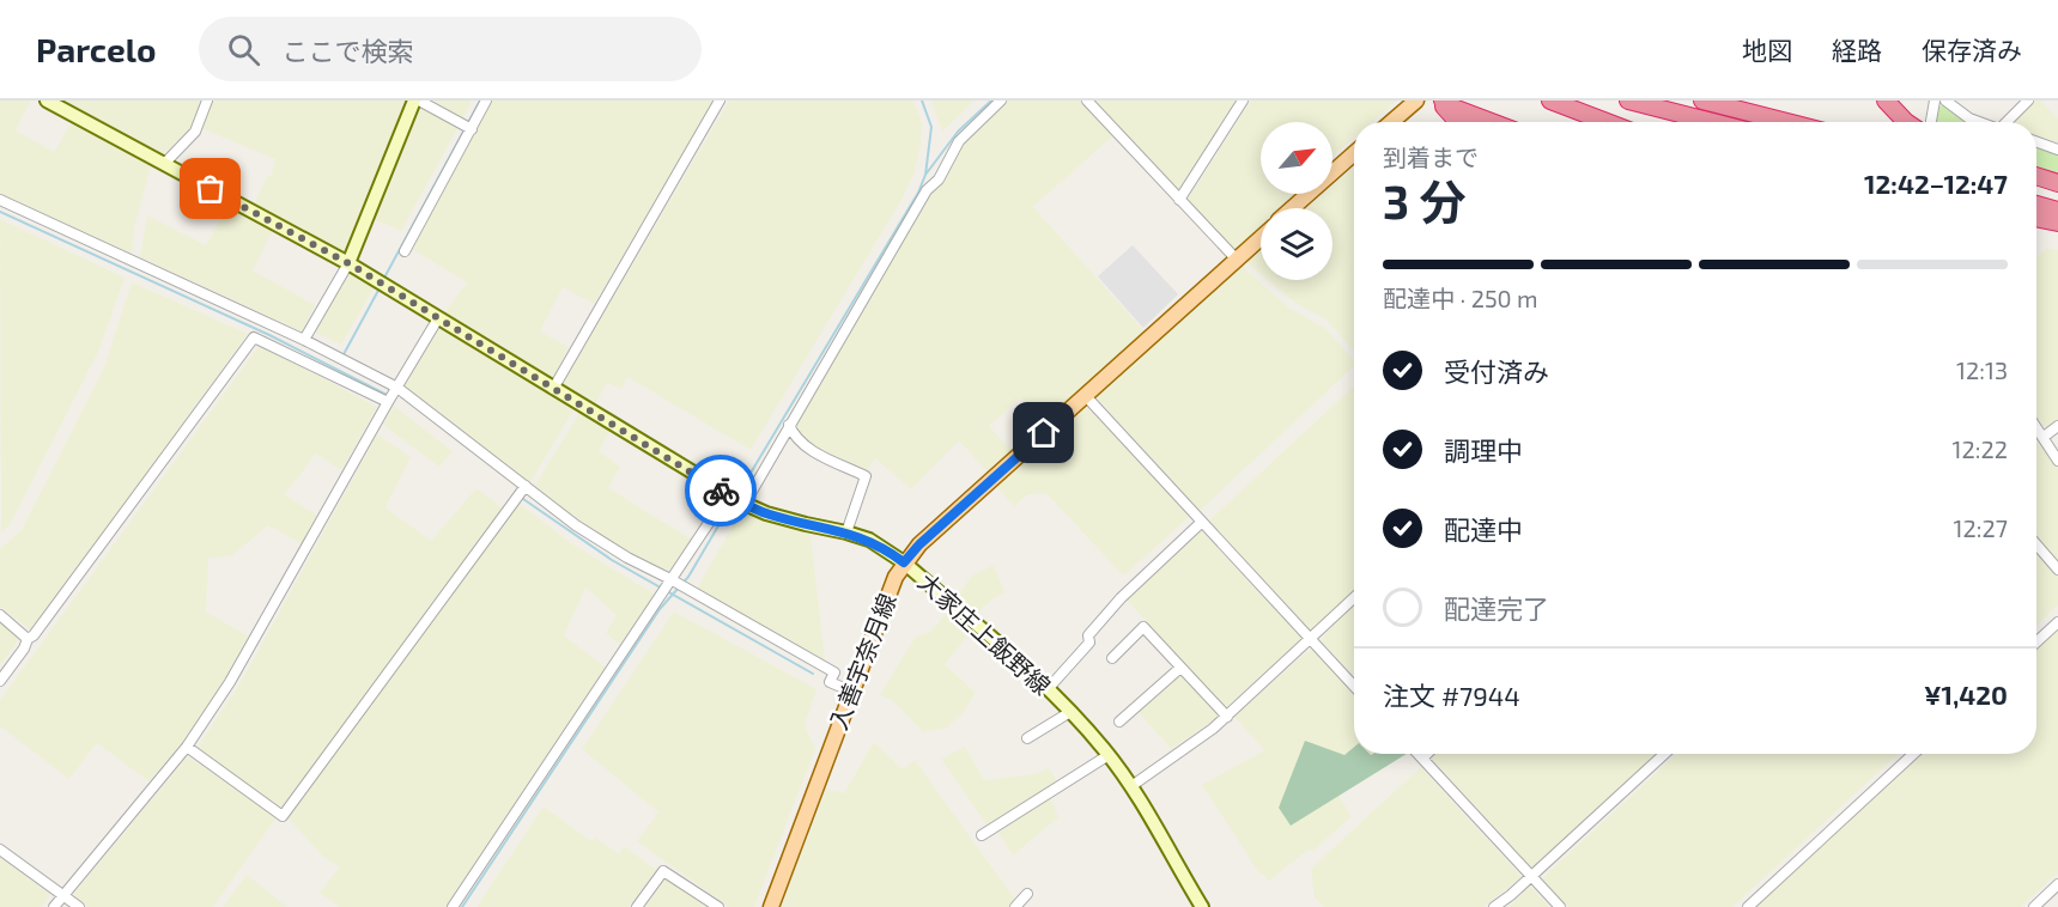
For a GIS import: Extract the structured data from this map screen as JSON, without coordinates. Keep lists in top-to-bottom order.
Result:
{
  "streets": {
    "main road": ["大家庄上飯野線", "入善宇奈月線"]
  },
  "crossings": [
    ["大家庄上飯野線", "入善宇奈月線"]
  ],
  "north": "top right",
  "page": {
    "header": "Parcelo",
    "search": "ここで検索",
    "nav": ["地図", "経路", "保存済み"],
    "heading": ["3 分", "到着まで", "12:42–12:47"],
    "panel": ["注文 #7944", "¥1,420"],
    "bar": "配達中 · 250 m",
    "list": [
      ["受付済み", "12:13"],
      ["調理中", "12:22"],
      ["配達中", "12:27"],
      "配達完了"
    ]
  }
}
